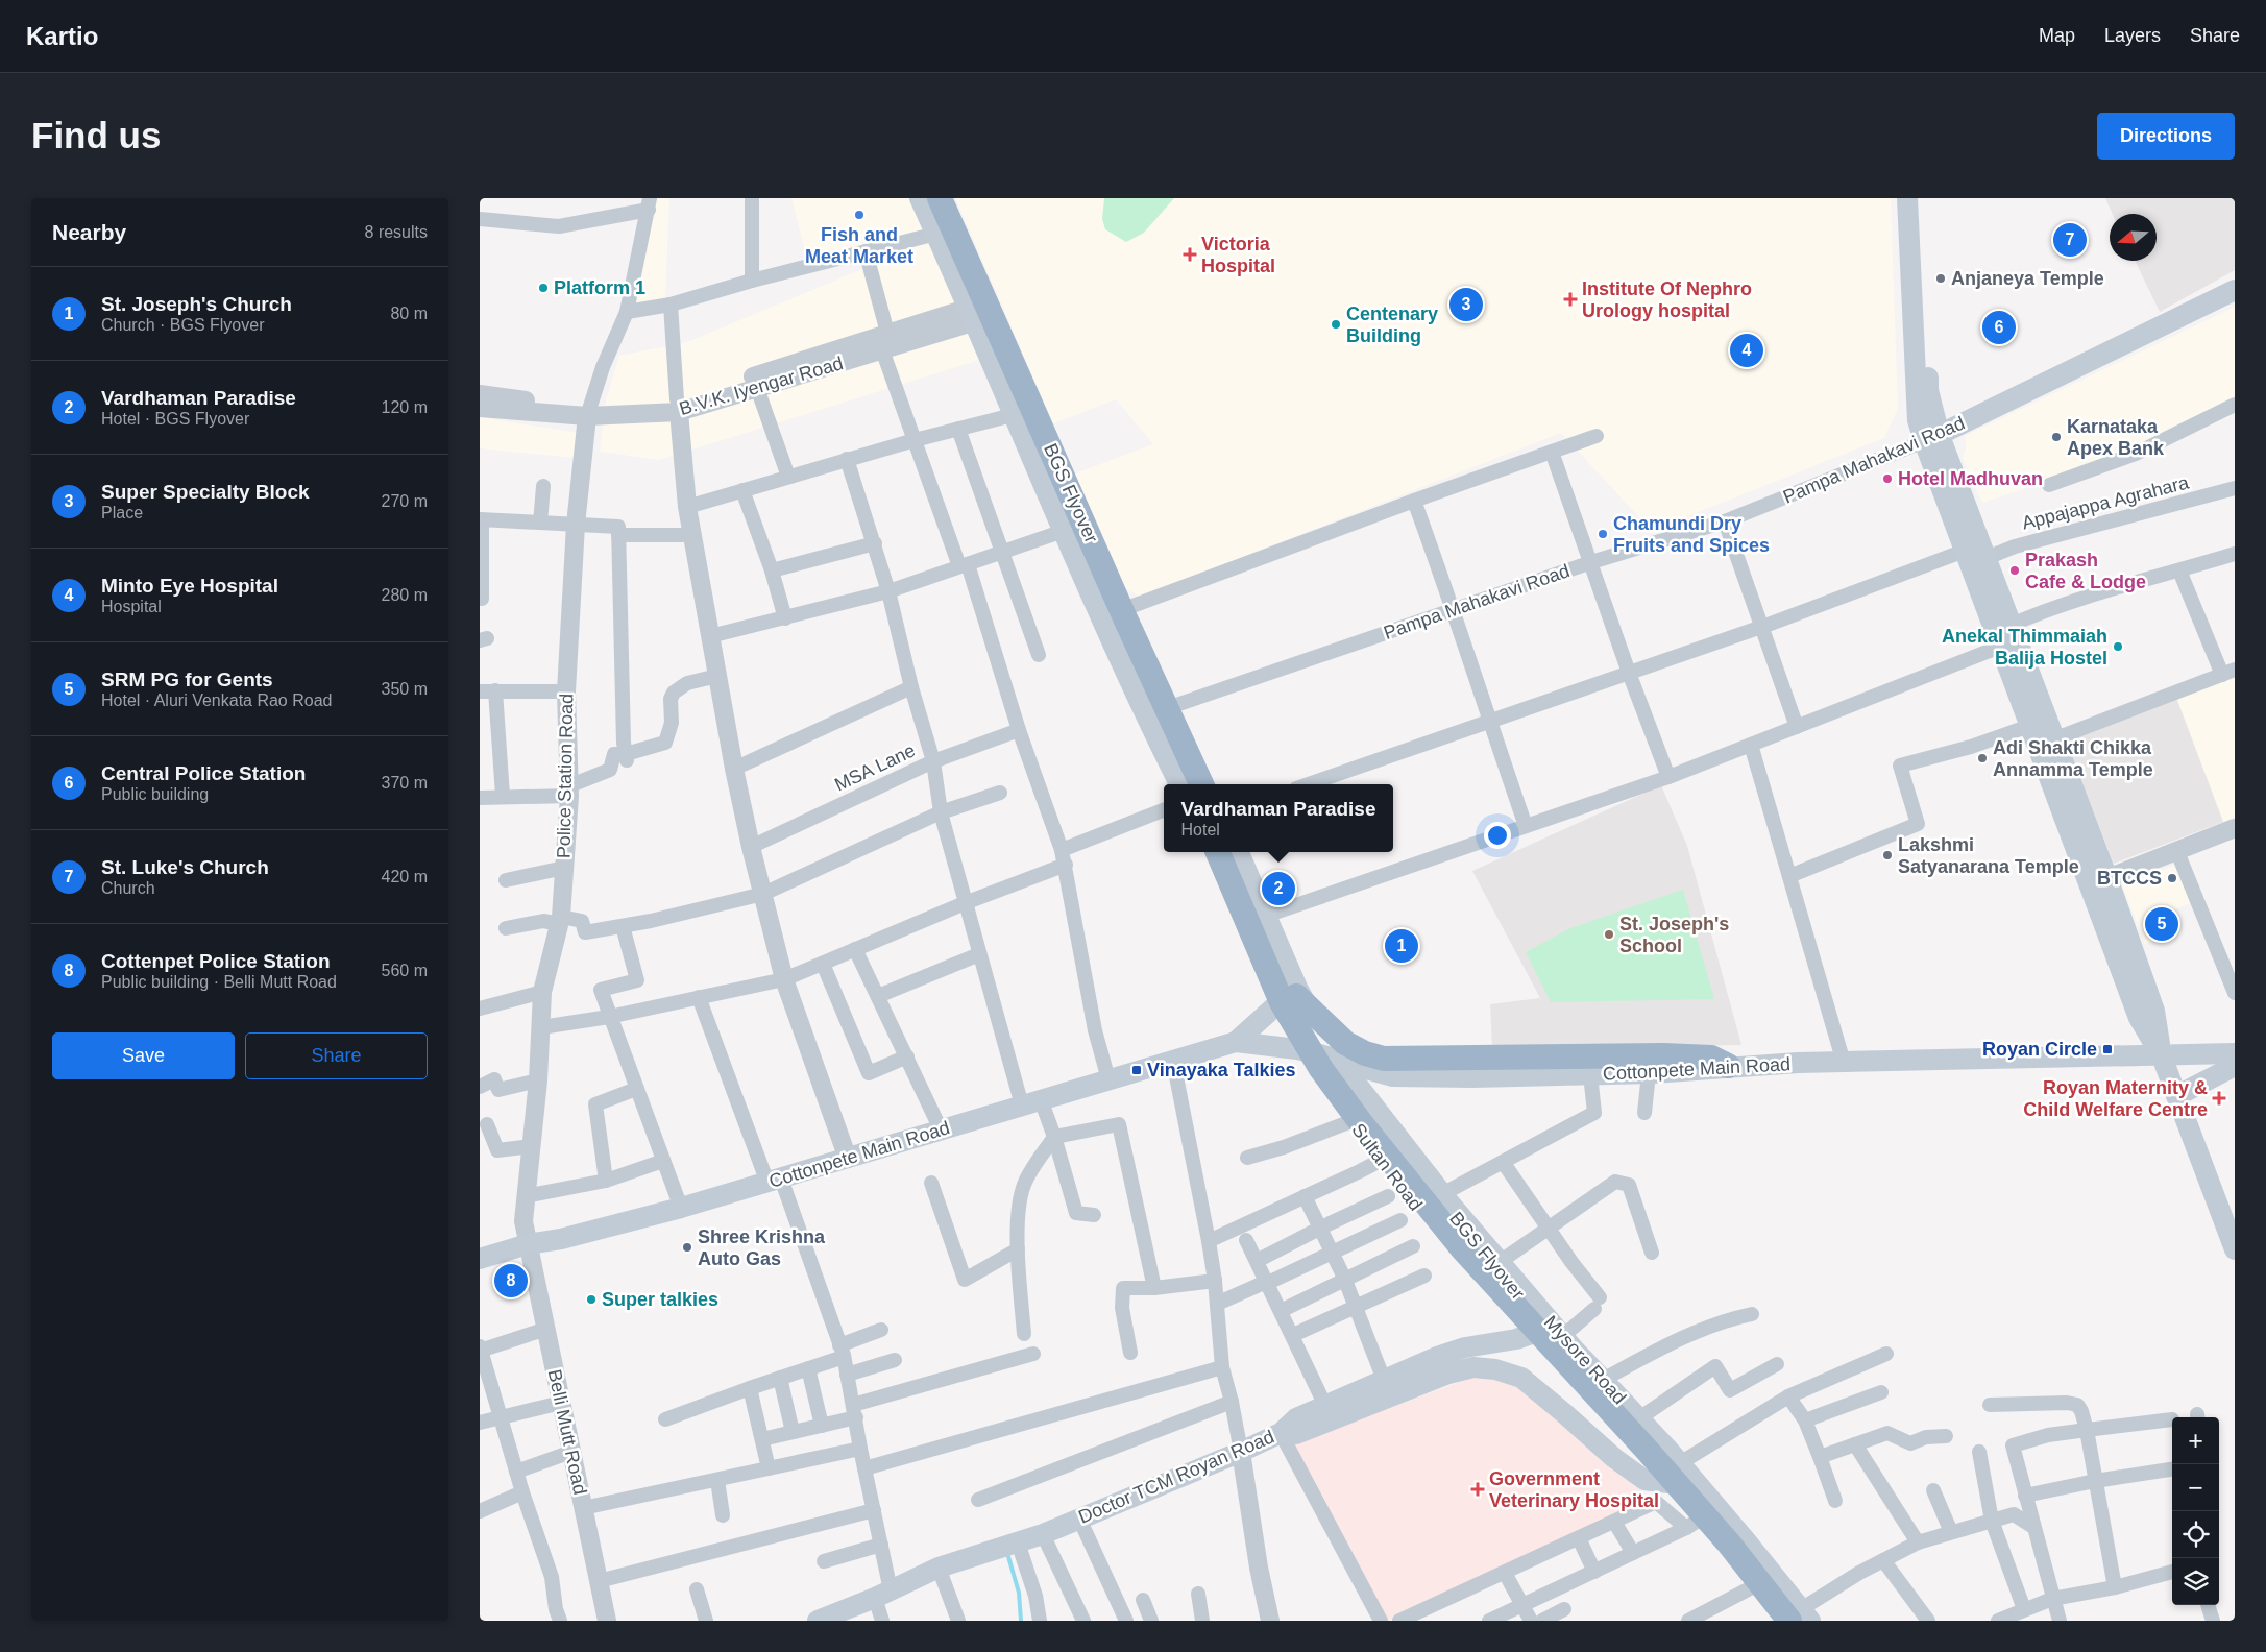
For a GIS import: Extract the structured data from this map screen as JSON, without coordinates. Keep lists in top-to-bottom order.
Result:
{
  "streets": {
    "highway": ["BGS Flyover"],
    "main road": [
      "Pampa Mahakavi Road",
      "Cottonpete Main Road",
      "Sultan Road",
      "Mysore Road",
      "Doctor TCM Royan Road"
    ],
    "street": [
      "B.V.K. Iyengar Road",
      "Appajappa Agrahara",
      "MSA Lane",
      "Police Station Road",
      "Belli Mutt Road"
    ]
  },
  "crossings": [
    ["B.V.K. Iyengar Road", "Police Station Road"],
    ["BGS Flyover", "Cottonpete Main Road"],
    ["BGS Flyover", "Sultan Road"],
    ["BGS Flyover", "Mysore Road"],
    ["Police Station Road", "Cottonpete Main Road"],
    ["Police Station Road", "Belli Mutt Road"],
    ["Cottonpete Main Road", "Sultan Road"],
    ["Cottonpete Main Road", "Mysore Road"],
    ["Cottonpete Main Road", "Belli Mutt Road"],
    ["Sultan Road", "Doctor TCM Royan Road"],
    ["Mysore Road", "Doctor TCM Royan Road"]
  ],
  "places": {
    "other": [
      "Fish and Meat Market",
      "Anjaneya Temple",
      "Platform 1",
      "Centenary Building",
      "Karnataka Apex Bank",
      "Hotel Madhuvan",
      "Chamundi Dry Fruits and Spices",
      "Prakash Cafe & Lodge",
      "Anekal Thimmaiah Balija Hostel",
      "Adi Shakti Chikka Annamma Temple",
      "Lakshmi Satyanarana Temple",
      "BTCCS",
      "St. Joseph's School",
      "Shree Krishna Auto Gas",
      "Super talkies"
    ],
    "health": [
      "Victoria Hospital",
      "Institute Of Nephro Urology hospital",
      "Royan Maternity & Child Welfare Centre",
      "Government Veterinary Hospital"
    ],
    "transit": ["Royan Circle", "Vinayaka Talkies"]
  },
  "north": "left",
  "page": {
    "header": "Kartio",
    "nav": ["Map", "Layers", "Share"],
    "buttons": [
      "Directions",
      ["Save", "Share"]
    ],
    "title": "Find us",
    "heading": ["Nearby", "8 results"],
    "pins": [
      "7",
      "3",
      "6",
      "4",
      "2",
      "5",
      "1",
      "8"
    ],
    "list": [
      {
        "mark": "1",
        "name": "St. Joseph's Church",
        "note": "Church · BGS Flyover",
        "value": "80 m"
      },
      {
        "mark": "2",
        "name": "Vardhaman Paradise",
        "note": "Hotel · BGS Flyover",
        "value": "120 m"
      },
      {
        "mark": "3",
        "name": "Super Specialty Block",
        "note": "Place",
        "value": "270 m"
      },
      {
        "mark": "4",
        "name": "Minto Eye Hospital",
        "note": "Hospital",
        "value": "280 m"
      },
      {
        "mark": "5",
        "name": "SRM PG for Gents",
        "note": "Hotel · Aluri Venkata Rao Road",
        "value": "350 m"
      },
      {
        "mark": "6",
        "name": "Central Police Station",
        "note": "Public building",
        "value": "370 m"
      },
      {
        "mark": "7",
        "name": "St. Luke's Church",
        "note": "Church",
        "value": "420 m"
      },
      {
        "mark": "8",
        "name": "Cottenpet Police Station",
        "note": "Public building · Belli Mutt Road",
        "value": "560 m"
      }
    ],
    "popup": ["Vardhaman Paradise", "Hotel"],
    "map_buttons": ["+", "−"]
  }
}
